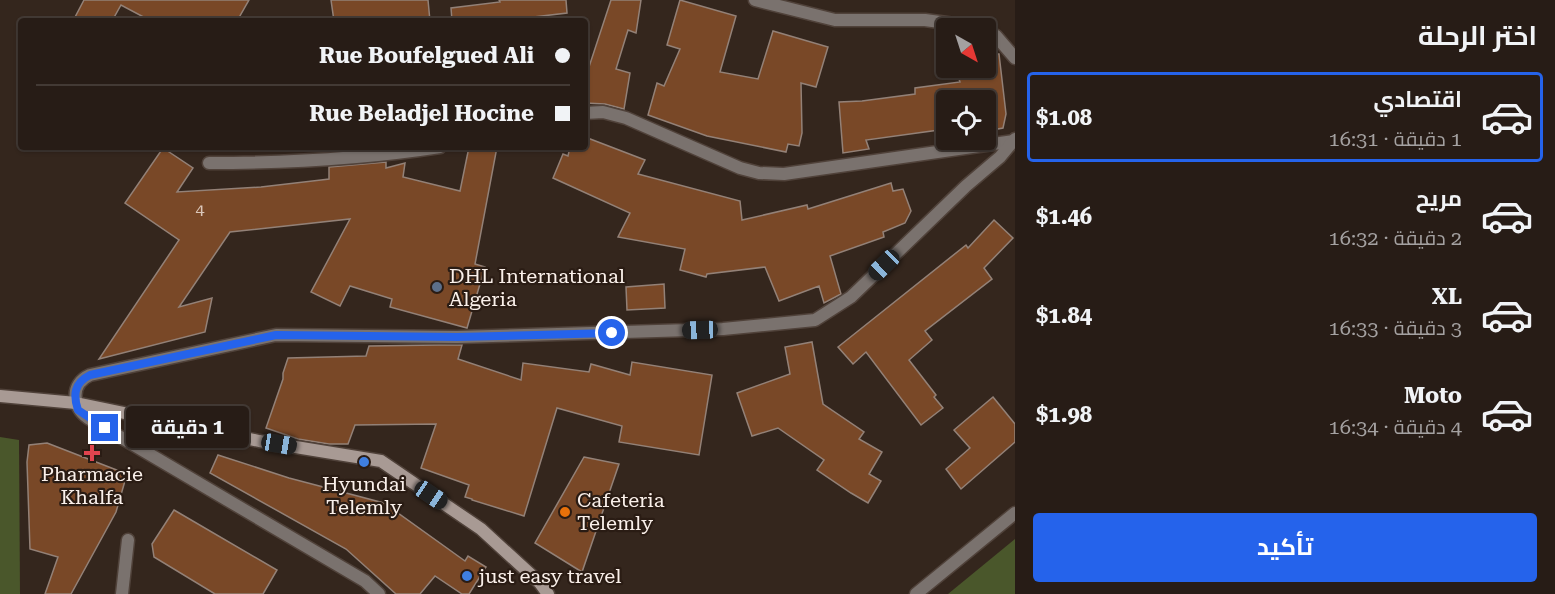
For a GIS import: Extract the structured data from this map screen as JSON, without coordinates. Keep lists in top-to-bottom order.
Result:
{
  "places": {
    "other": [
      "DHL International Algeria",
      "Hyundai Telemly",
      "Cafeteria Telemly",
      "just easy travel"
    ],
    "health": ["Pharmacie Khalfa"]
  },
  "house_numbers": ["4"],
  "north": "bottom right",
  "page": {
    "heading": "اختر الرحلة",
    "banner": ["Rue Boufelgued Ali", "Rue Beladjel Hocine"],
    "list": [
      {
        "name": "اقتصادي",
        "note": "1 دقيقة · 16:31",
        "value": "$1.08"
      },
      {
        "name": "مريح",
        "note": "2 دقيقة · 16:32",
        "value": "$1.46"
      },
      {
        "name": "XL",
        "note": "3 دقيقة · 16:33",
        "value": "$1.84"
      },
      {
        "name": "Moto",
        "note": "4 دقيقة · 16:34",
        "value": "$1.98"
      }
    ],
    "bubble": "1 دقيقة",
    "buttons": "تأكيد"
  }
}
